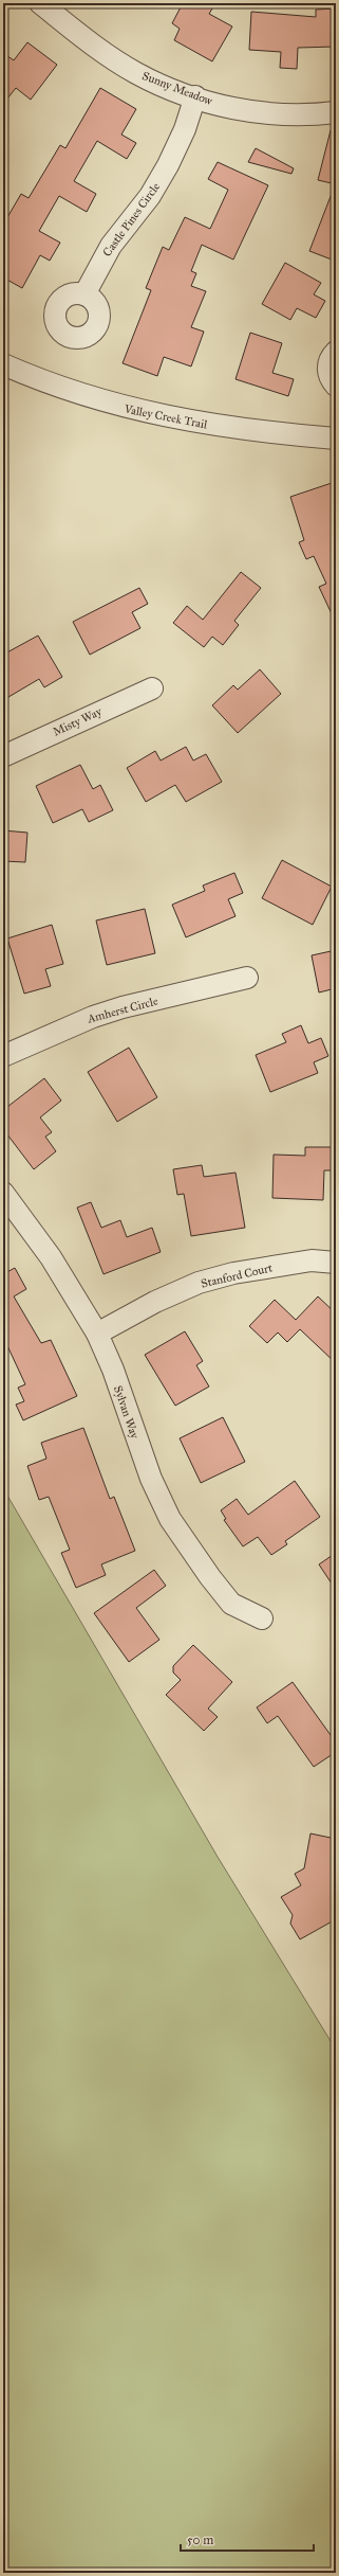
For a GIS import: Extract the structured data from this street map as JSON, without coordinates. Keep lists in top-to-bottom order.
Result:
{
  "streets": {
    "street": [
      "Sunny Meadow",
      "Castle Pines Circle",
      "Valley Creek Trail",
      "Misty Way",
      "Amherst Circle",
      "Stanford Court",
      "Sylvan Way"
    ]
  },
  "crossings": [
    ["Sunny Meadow", "Castle Pines Circle"],
    ["Stanford Court", "Sylvan Way"]
  ],
  "scale_bar": "50 m"
}
